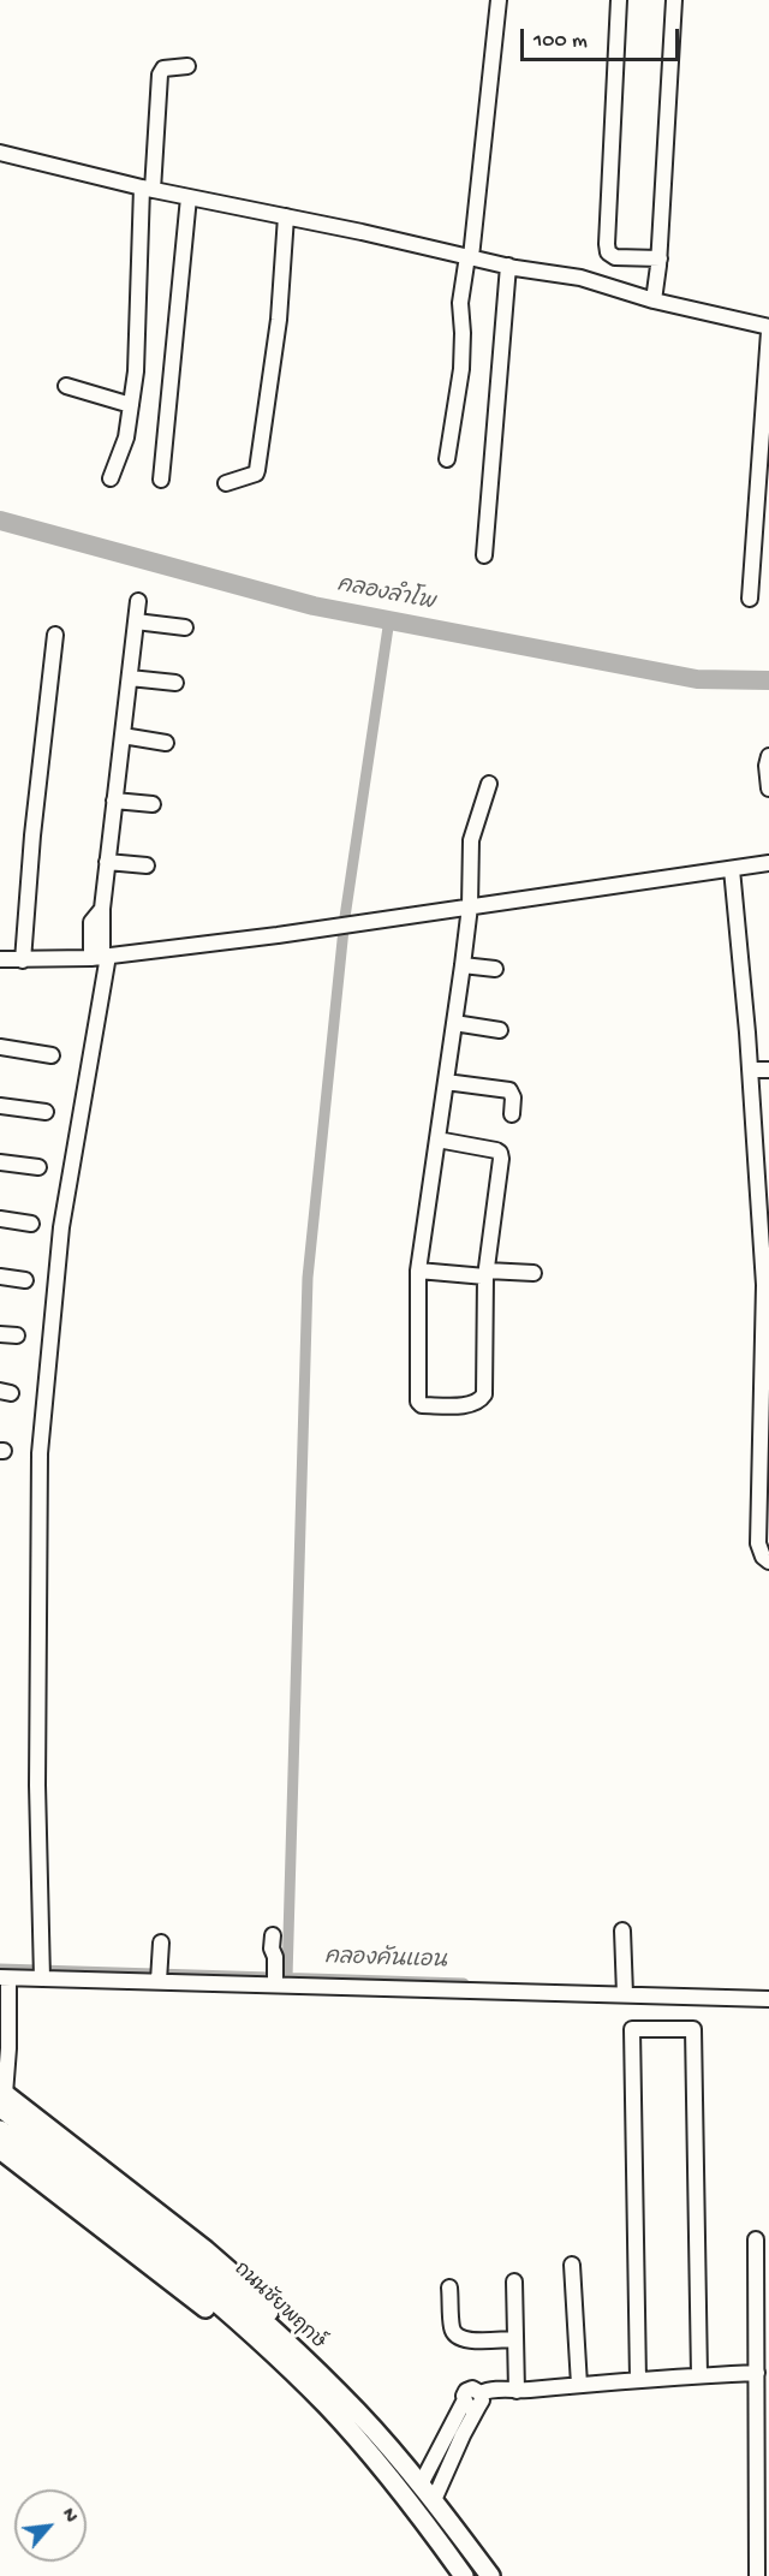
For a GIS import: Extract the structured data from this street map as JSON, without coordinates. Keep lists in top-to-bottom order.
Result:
{
  "streets": {
    "main road": ["ถนนชัยพฤกษ์"]
  },
  "water": ["คลองลำโพ", "คลองคันแอน"],
  "scale_bar": "100 m",
  "north": "top right"
}
